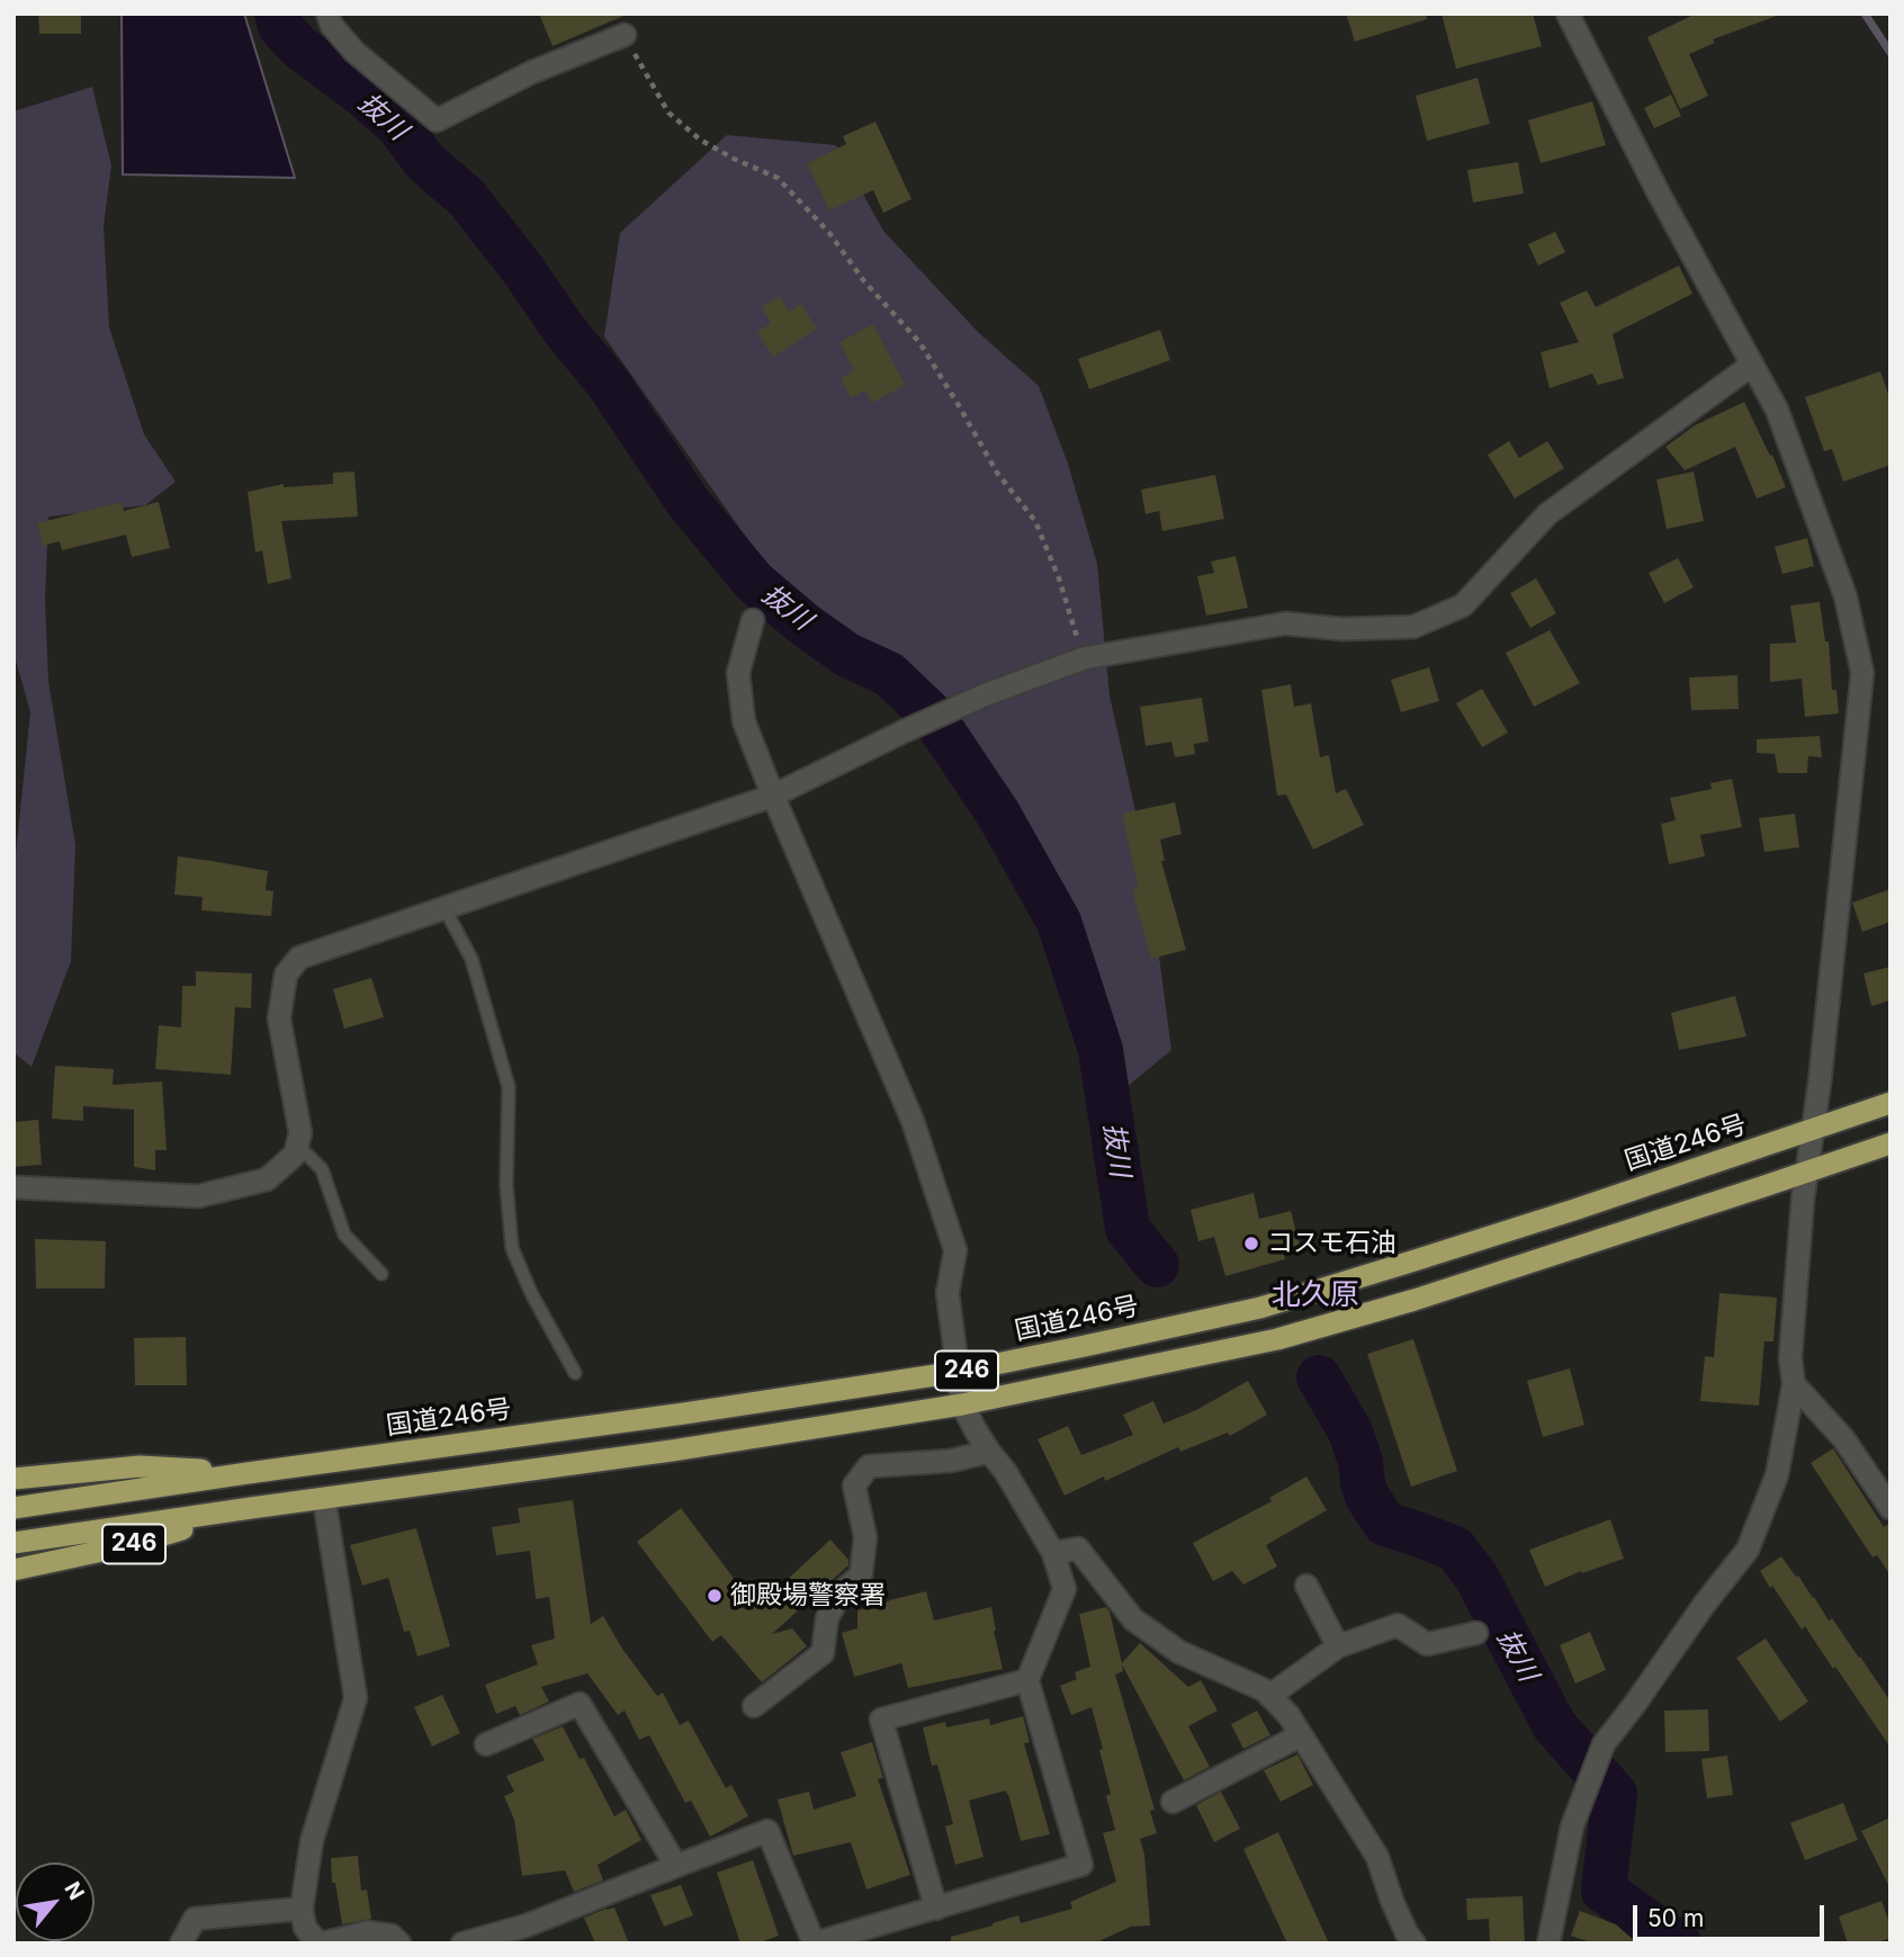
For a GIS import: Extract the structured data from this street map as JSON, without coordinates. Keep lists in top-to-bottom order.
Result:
{
  "streets": {
    "highway": ["国道246号", "246"]
  },
  "crossings": [
    ["国道246号", "246"]
  ],
  "districts": ["北久原"],
  "water": ["抜川"],
  "places": ["コスモ石油", "御殿場警察署"],
  "scale_bar": "50 m",
  "north": "top right"
}
